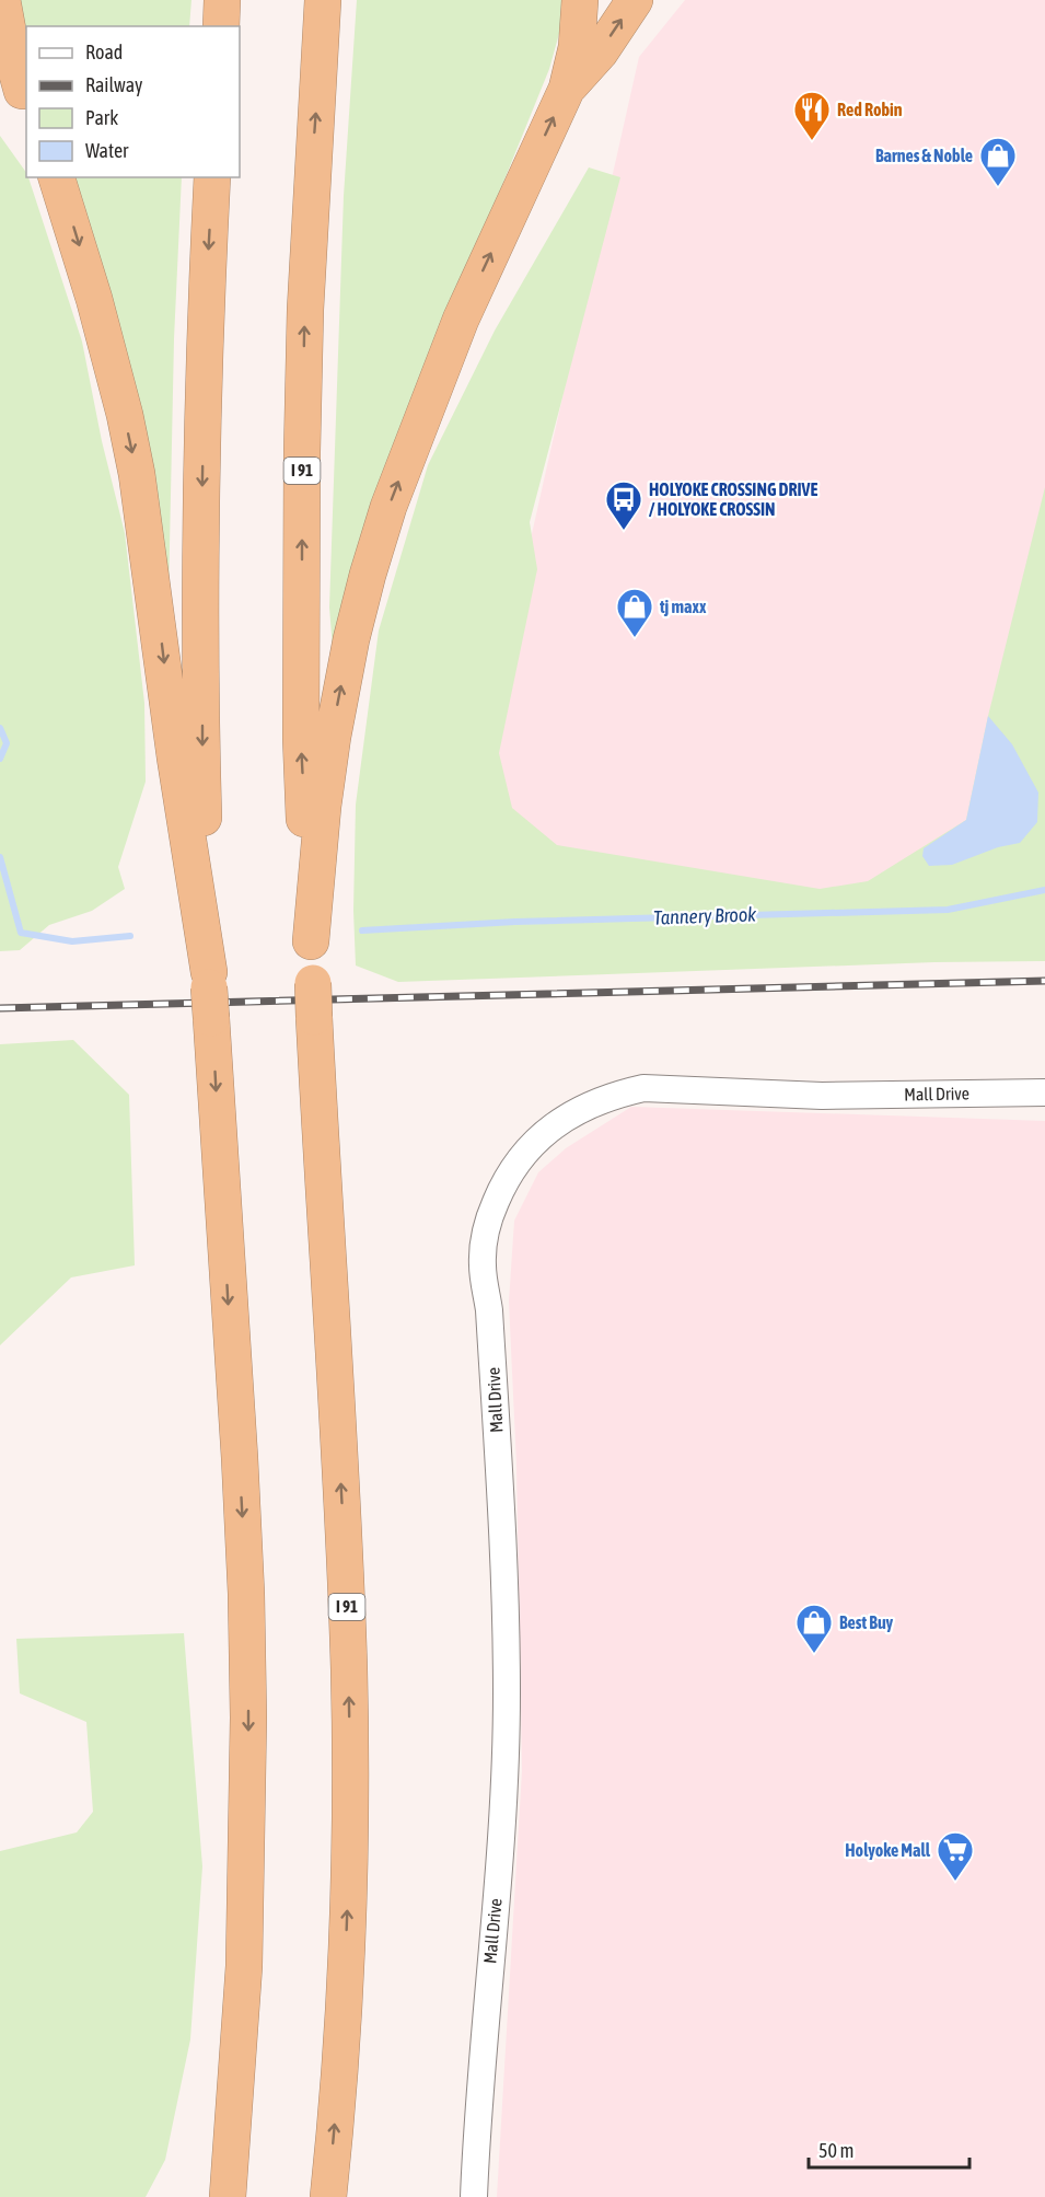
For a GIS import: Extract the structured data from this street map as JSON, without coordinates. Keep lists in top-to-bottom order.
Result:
{
  "streets": {
    "highway": ["I 91"],
    "street": ["Mall Drive"]
  },
  "water": ["Tannery Brook"],
  "places": {
    "restaurant": ["Red Robin"],
    "shop": ["Barnes & Noble", "tj maxx", "Best Buy"],
    "bus stop": ["HOLYOKE CROSSING DRIVE / HOLYOKE CROSSIN"],
    "supermarket": ["Holyoke Mall"]
  },
  "legend": [
    "Road",
    "Railway",
    "Park",
    "Water"
  ],
  "scale_bar": "50 m"
}
